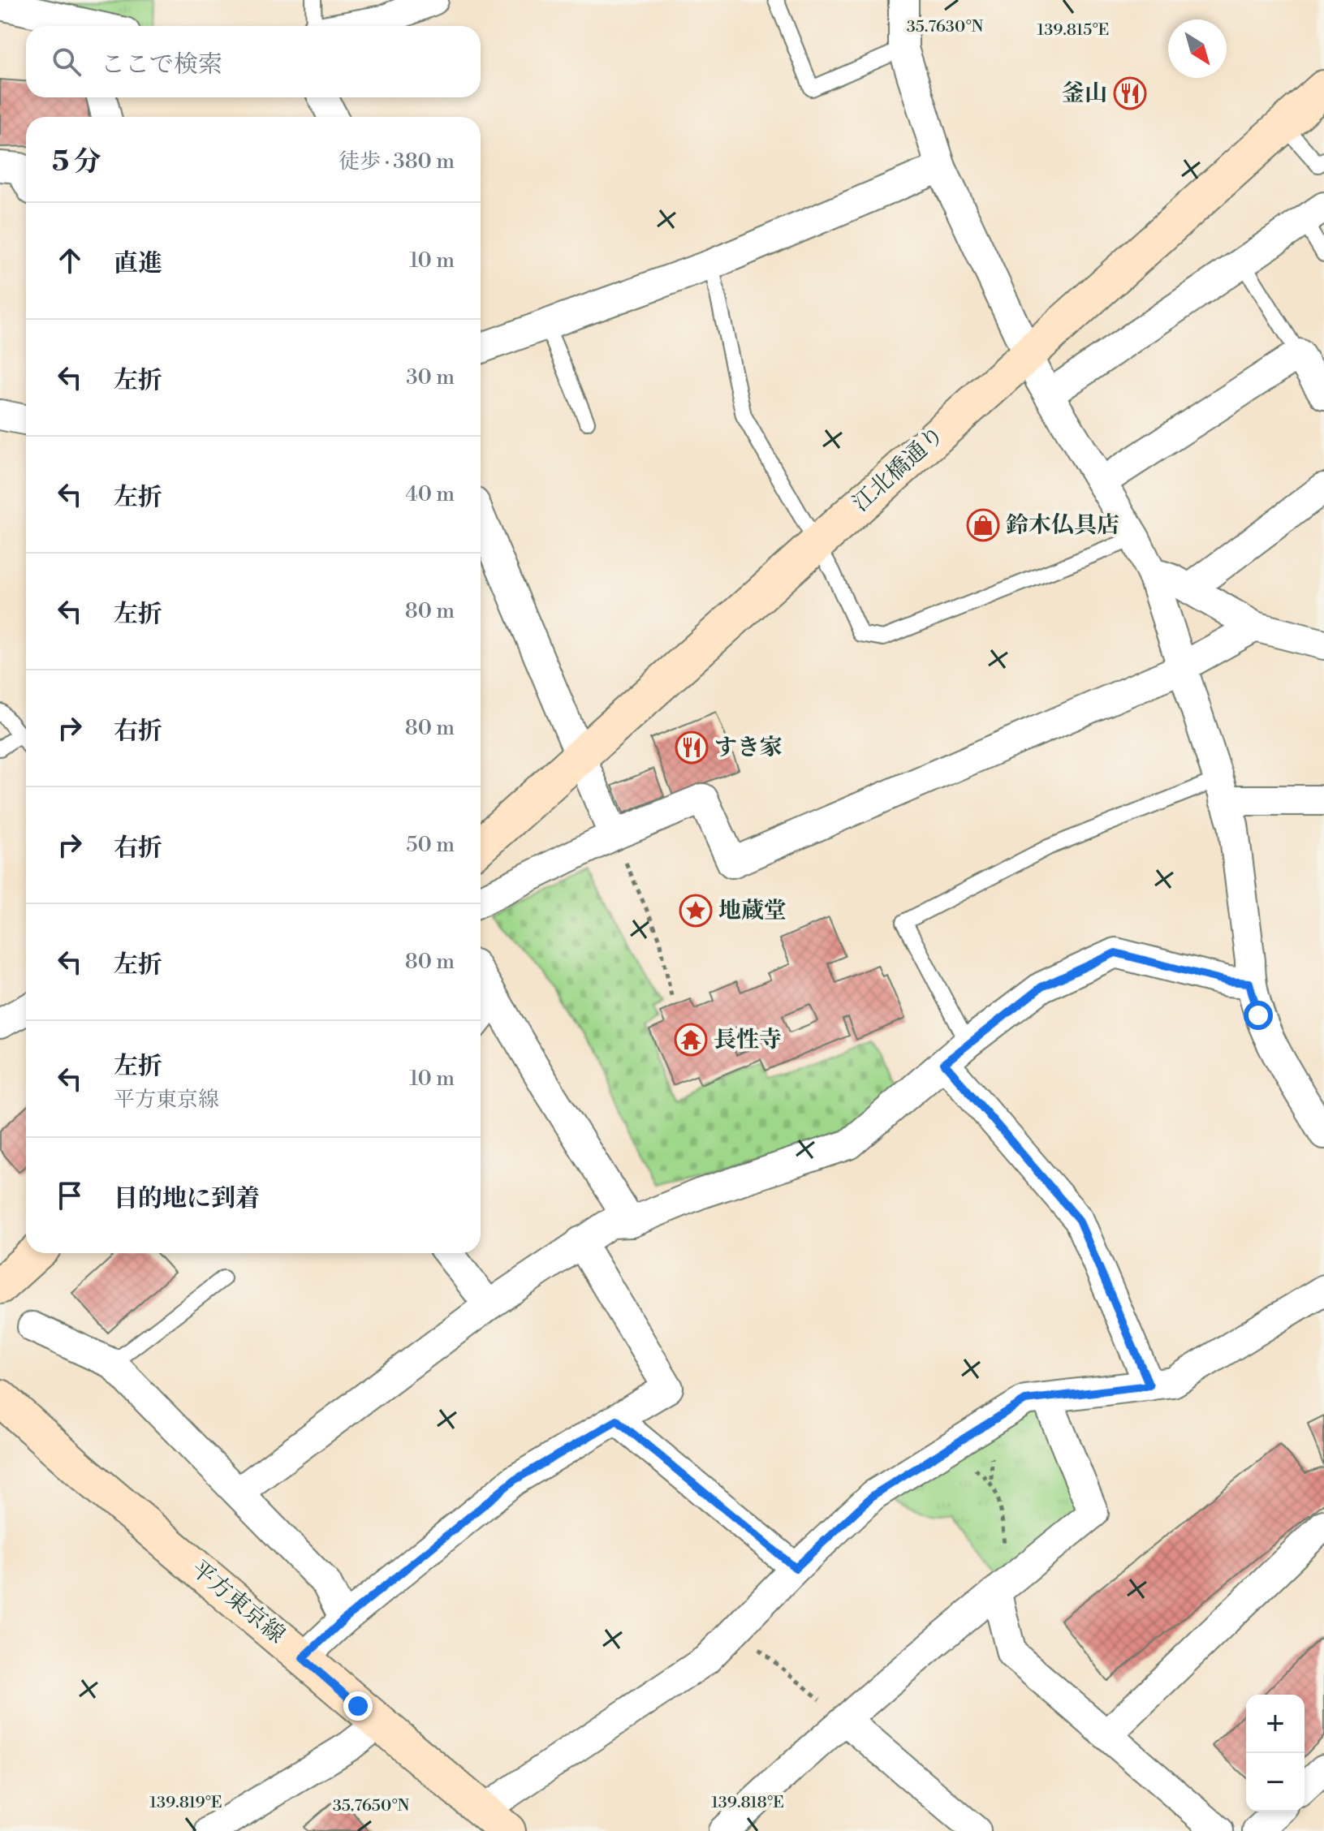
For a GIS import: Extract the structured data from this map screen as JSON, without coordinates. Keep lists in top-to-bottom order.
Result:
{
  "streets": {
    "main road": ["江北橋通り", "平方東京線"]
  },
  "places": {
    "restaurant": ["釜山", "すき家"],
    "shop": ["鈴木仏具店"],
    "place": ["地蔵堂"],
    "temple": ["長性寺"]
  },
  "north": "bottom right",
  "page": {
    "search": "ここで検索",
    "heading": ["5 分", "徒歩 · 380 m"],
    "list": [
      ["直進", "10 m"],
      ["左折", "30 m"],
      ["左折", "40 m"],
      ["左折", "80 m"],
      ["右折", "80 m"],
      ["右折", "50 m"],
      ["左折", "80 m"],
      ["左折", "平方東京線", "10 m"],
      "目的地に到着"
    ],
    "map_buttons": ["+", "−"]
  },
  "coordinates": [
    "35.7630°N",
    "139.815°E",
    "139.819°E",
    "139.818°E",
    "35.7650°N"
  ]
}
